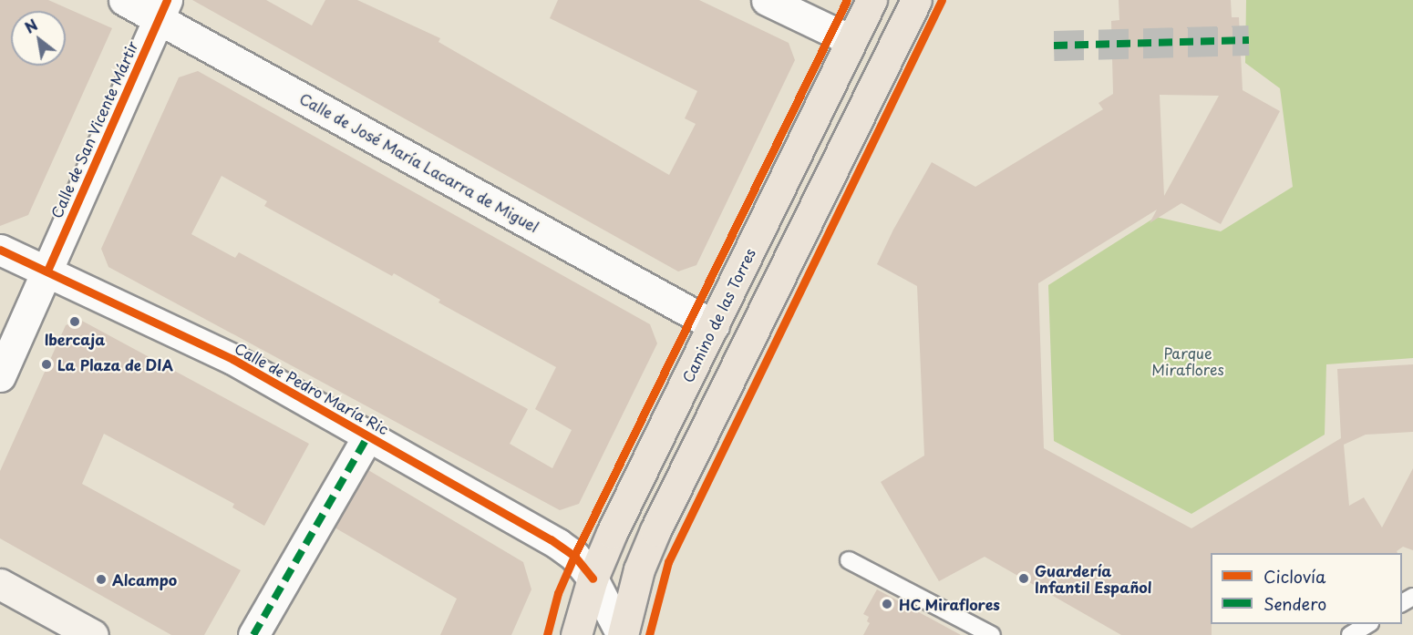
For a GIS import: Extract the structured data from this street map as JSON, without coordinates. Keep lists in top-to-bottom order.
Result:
{
  "streets": {
    "main road": ["Camino de las Torres"],
    "street": ["Calle de San Vicente Mártir", "Calle de José María Lacarra de Miguel", "Calle de Pedro María Ric"]
  },
  "crossings": [
    ["Calle de San Vicente Mártir", "Calle de José María Lacarra de Miguel"],
    ["Calle de San Vicente Mártir", "Calle de Pedro María Ric"],
    ["Calle de José María Lacarra de Miguel", "Camino de las Torres"],
    ["Camino de las Torres", "Calle de Pedro María Ric"]
  ],
  "parks": ["Parque Miraflores"],
  "places": [
    "Ibercaja",
    "La Plaza de DIA",
    "Guardería Infantil Español",
    "Alcampo",
    "HC Miraflores"
  ],
  "legend": ["Ciclovía", "Sendero"],
  "north": "top left"
}
